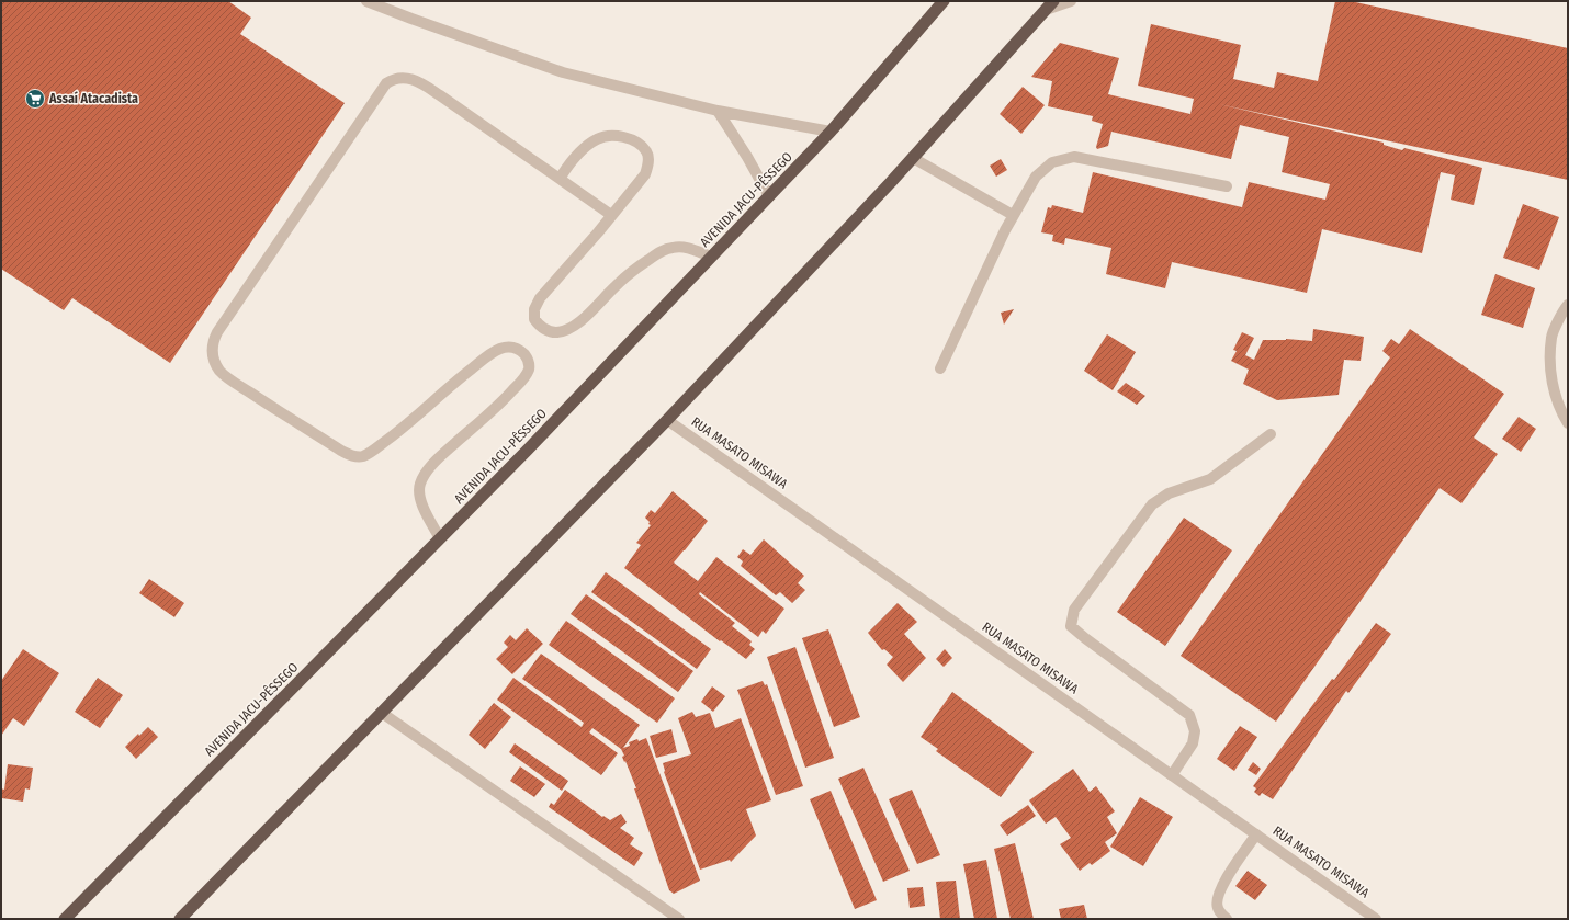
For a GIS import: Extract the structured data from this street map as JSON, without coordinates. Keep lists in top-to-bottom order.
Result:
{
  "streets": {
    "highway": ["AVENIDA JACU-PÊSSEGO"],
    "street": ["RUA MASATO MISAWA"]
  },
  "places": {
    "supermarket": ["Assaí Atacadista"]
  }
}
